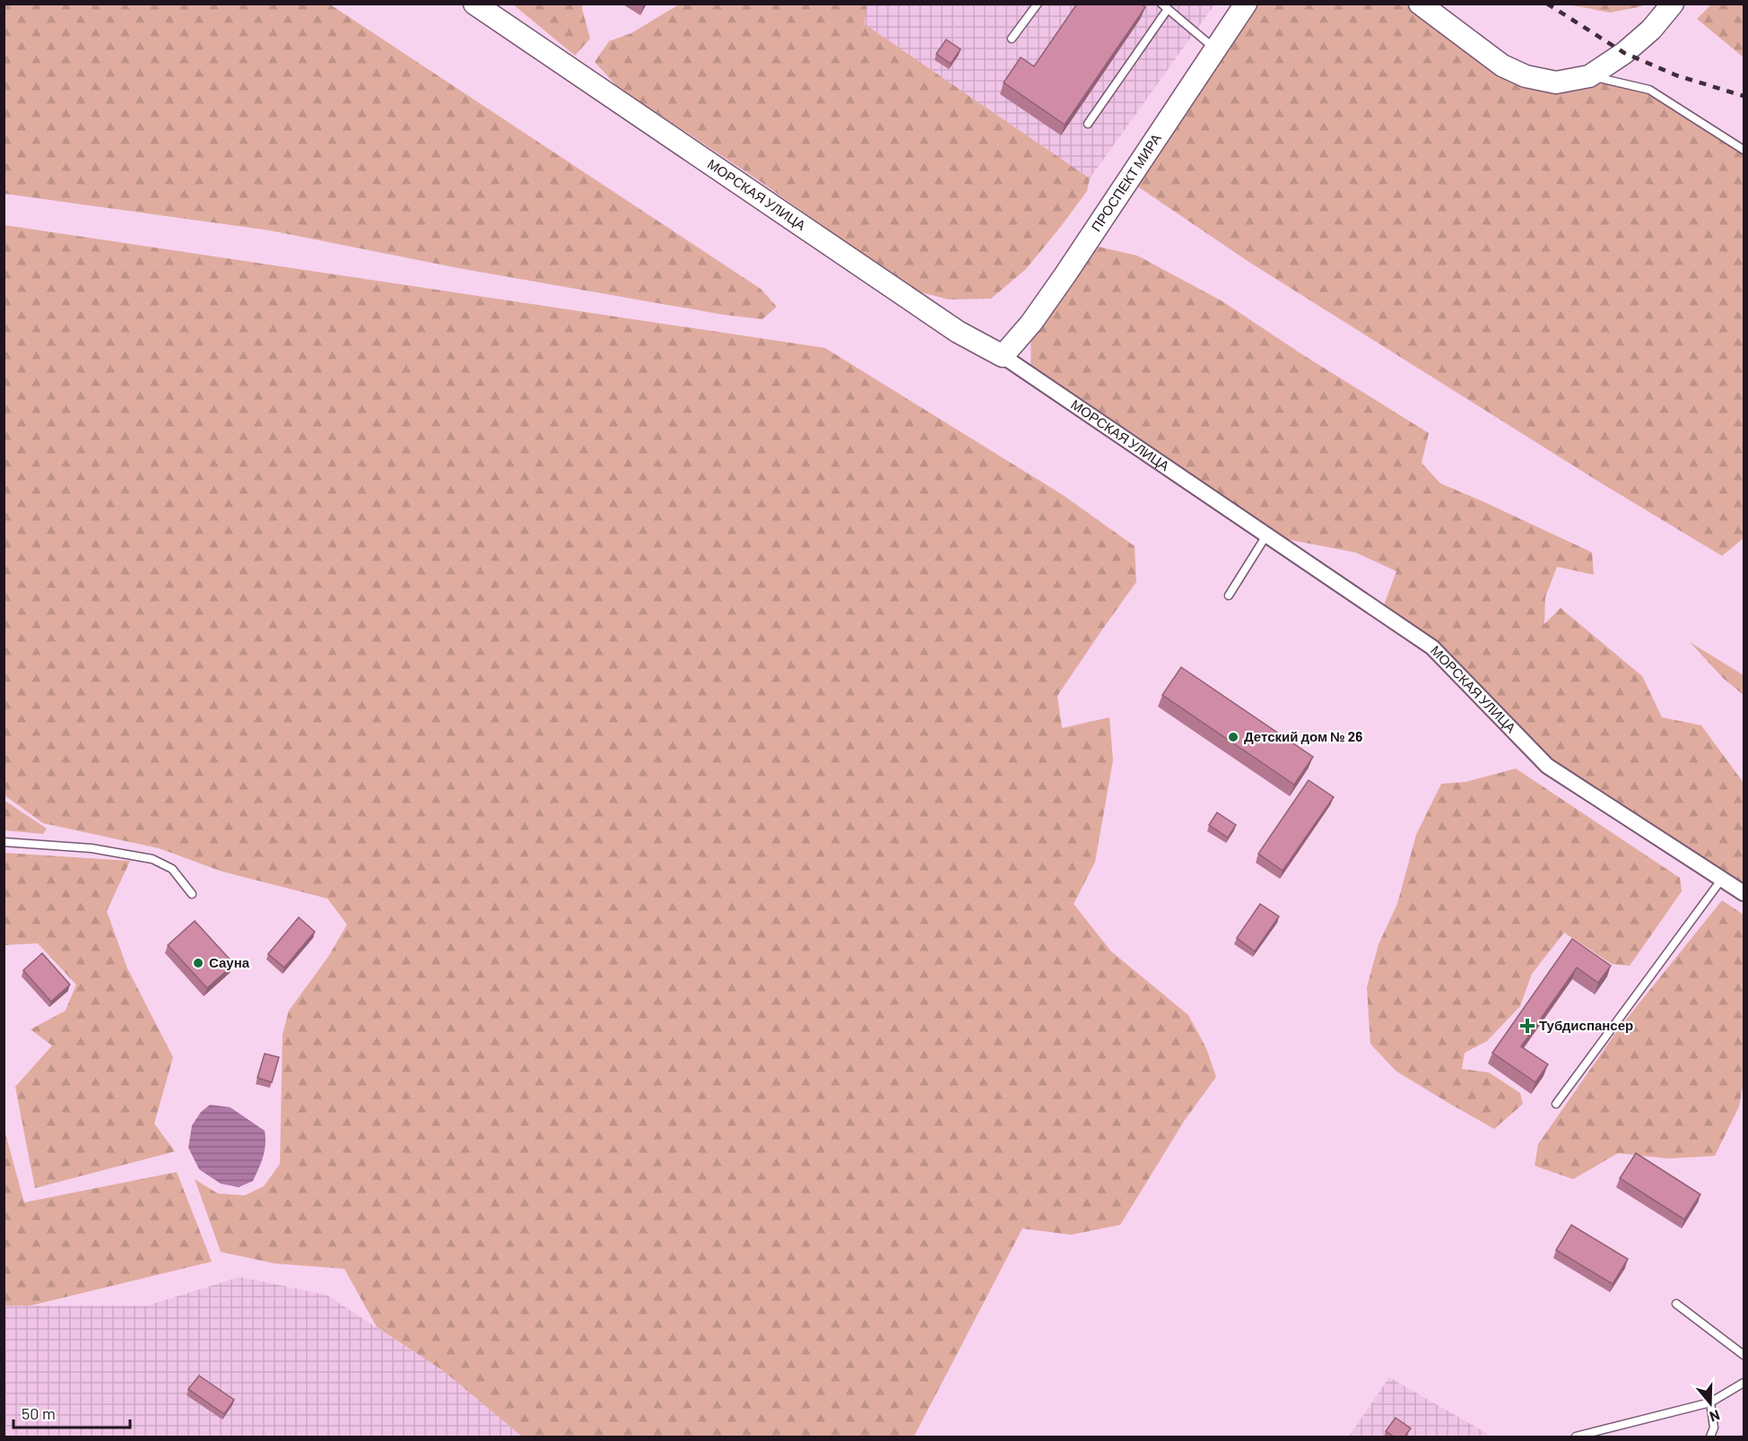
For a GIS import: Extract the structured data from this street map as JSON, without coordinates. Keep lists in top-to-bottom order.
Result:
{
  "streets": {
    "main road": ["ПРОСПЕКТ МИРА", "МОРСКАЯ УЛИЦА"]
  },
  "crossings": [
    ["ПРОСПЕКТ МИРА", "МОРСКАЯ УЛИЦА"]
  ],
  "places": {
    "other": ["Детский дом № 26", "Сауна"],
    "health": ["Тубдиспансер"]
  },
  "scale_bar": "50 m",
  "north": "bottom"
}
